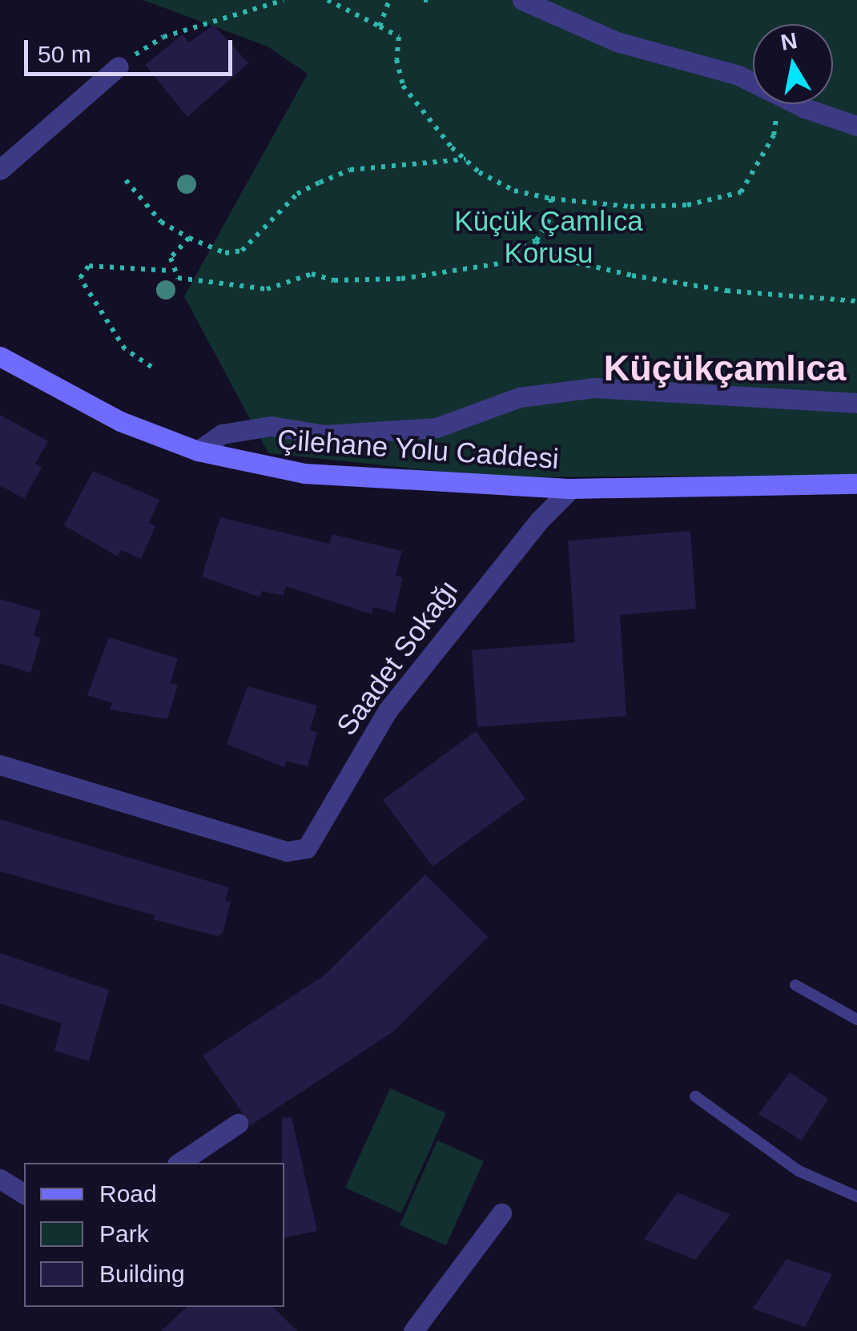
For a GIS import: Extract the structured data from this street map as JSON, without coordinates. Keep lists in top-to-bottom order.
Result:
{
  "streets": {
    "street": ["Çilehane Yolu Caddesi", "Saadet Sokağı"]
  },
  "crossings": [
    ["Çilehane Yolu Caddesi", "Saadet Sokağı"]
  ],
  "districts": ["Küçükçamlıca"],
  "parks": ["Küçük Çamlıca Korusu"],
  "legend": ["Road", "Park", "Building"],
  "scale_bar": "50 m",
  "north": "top"
}
